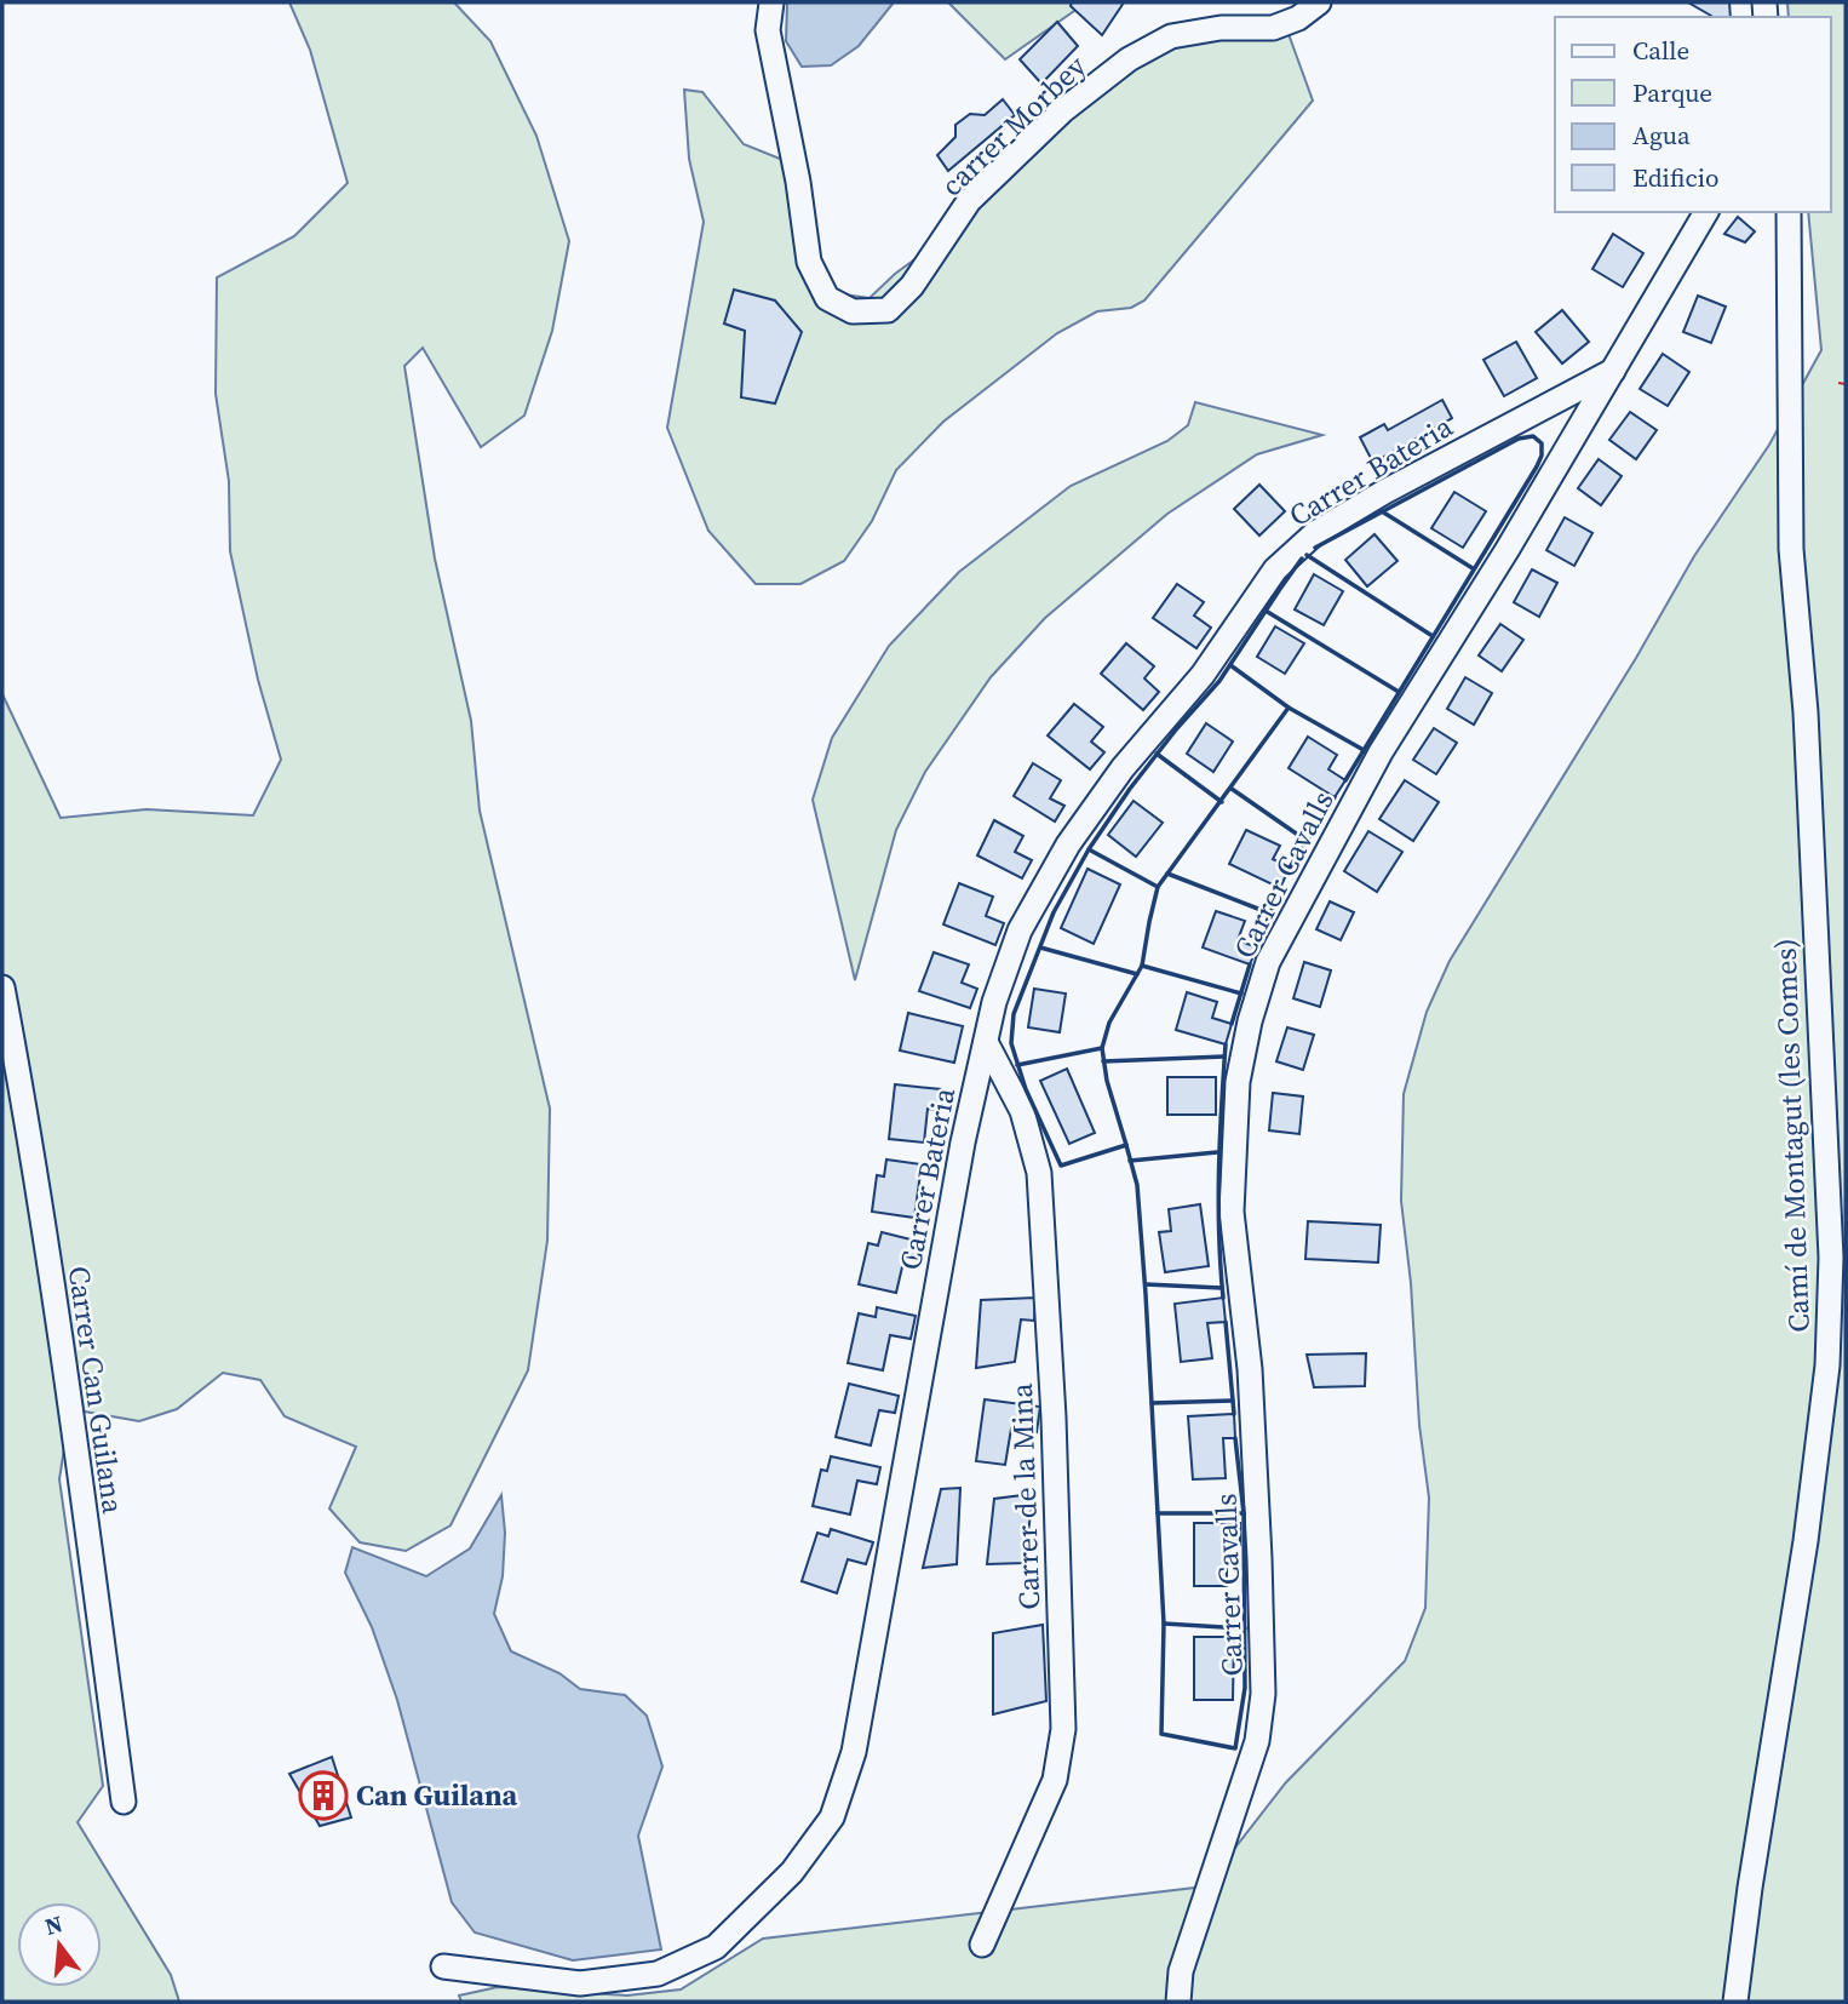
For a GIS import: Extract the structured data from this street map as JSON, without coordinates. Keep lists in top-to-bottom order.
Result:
{
  "streets": {
    "street": [
      "carrer Morbey",
      "Carrer Bateria",
      "Carrer Cavalls",
      "Camí de Montagut (les Comes)",
      "Carrer Can Guilana",
      "Carrer de la Mina"
    ]
  },
  "crossings": [
    ["Carrer Bateria", "Carrer Cavalls"],
    ["Carrer Bateria", "Carrer de la Mina"]
  ],
  "places": {
    "building": ["Can Guilana"]
  },
  "legend": [
    "Calle",
    "Parque",
    "Agua",
    "Edificio"
  ],
  "north": "top"
}
